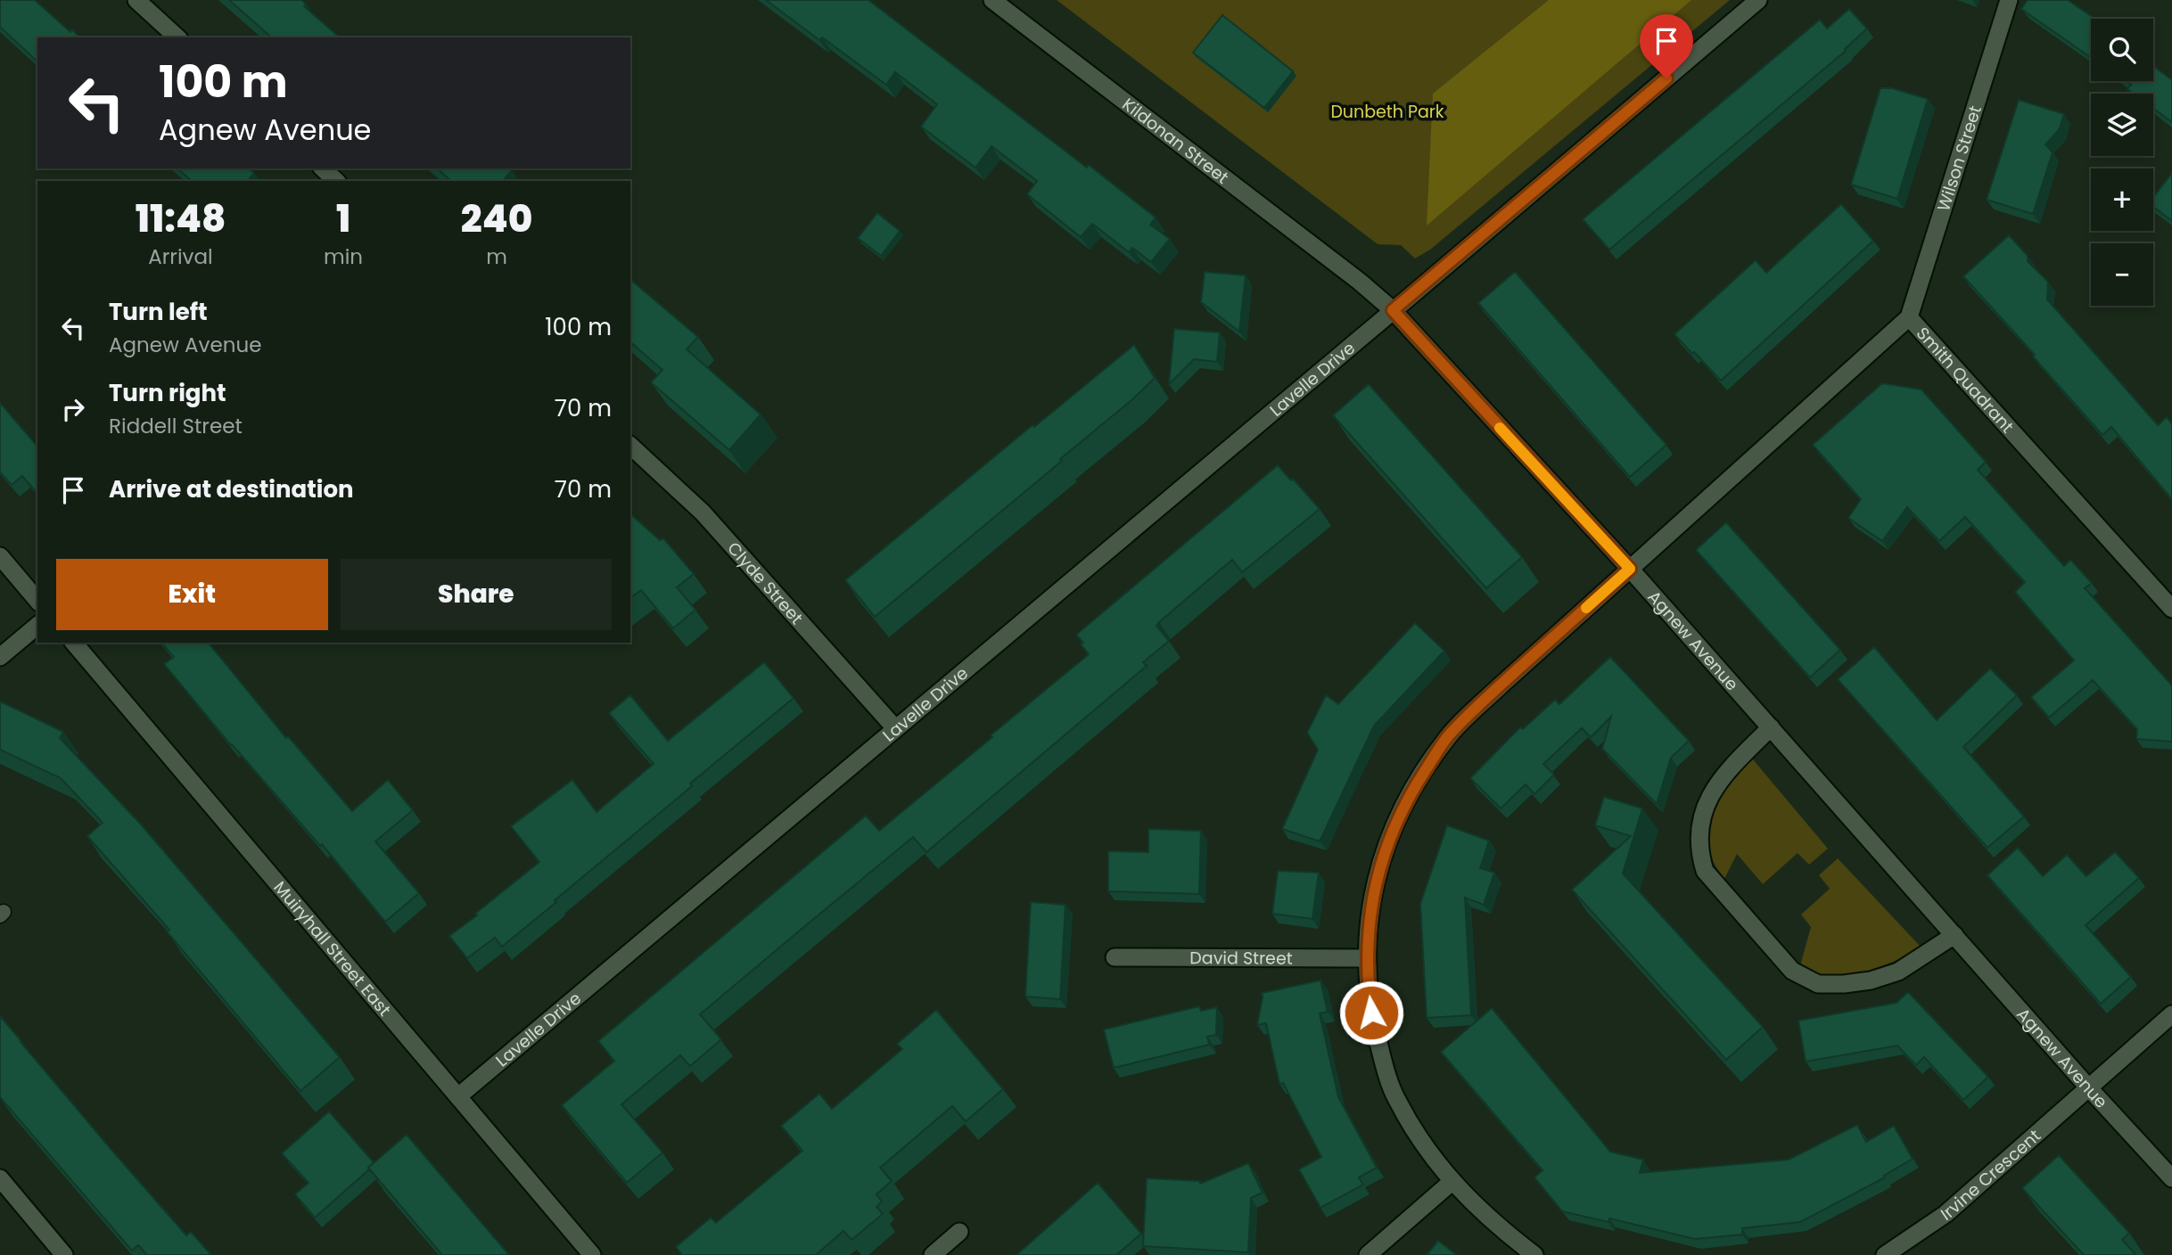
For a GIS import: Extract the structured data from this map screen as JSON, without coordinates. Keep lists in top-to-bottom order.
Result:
{
  "streets": {
    "street": [
      "Kildonan Street",
      "Wilson Street",
      "Lavelle Drive",
      "Smith Quadrant",
      "Clyde Street",
      "Agnew Avenue",
      "Muiryhall Street East",
      "David Street",
      "Irvine Crescent"
    ]
  },
  "crossings": [
    ["Kildonan Street", "Agnew Avenue"],
    ["Wilson Street", "Smith Quadrant"],
    ["Lavelle Drive", "Clyde Street"],
    ["Lavelle Drive", "Agnew Avenue"],
    ["Lavelle Drive", "Muiryhall Street East"],
    ["Smith Quadrant", "Agnew Avenue"],
    ["Agnew Avenue", "Irvine Crescent"]
  ],
  "parks": ["Dunbeth Park"],
  "page": {
    "map_buttons": ["+", "−"],
    "turn": ["100 m", "Agnew Avenue"],
    "eta": [
      "11:48",
      "Arrival",
      "1",
      "min",
      "240",
      "m"
    ],
    "list": [
      {
        "name": "Turn left",
        "note": "Agnew Avenue",
        "value": "100 m"
      },
      {
        "name": "Turn right",
        "note": "Riddell Street",
        "value": "70 m"
      },
      {
        "name": "Arrive at destination",
        "value": "70 m"
      }
    ],
    "buttons": ["Exit", "Share"]
  }
}
